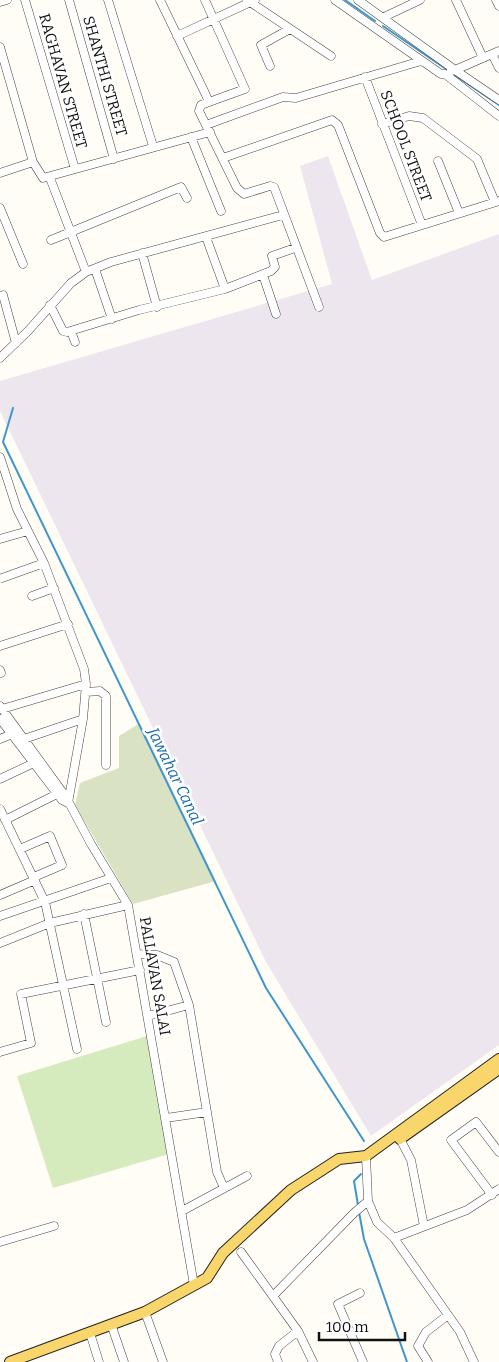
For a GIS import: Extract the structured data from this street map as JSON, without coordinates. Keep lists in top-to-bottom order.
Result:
{
  "streets": {
    "street": [
      "SHANTHI STREET",
      "RAGHAVAN STREET",
      "SCHOOL STREET",
      "PALLAVAN SALAI"
    ]
  },
  "water": ["Jawahar Canal"],
  "scale_bar": "100 m"
}
